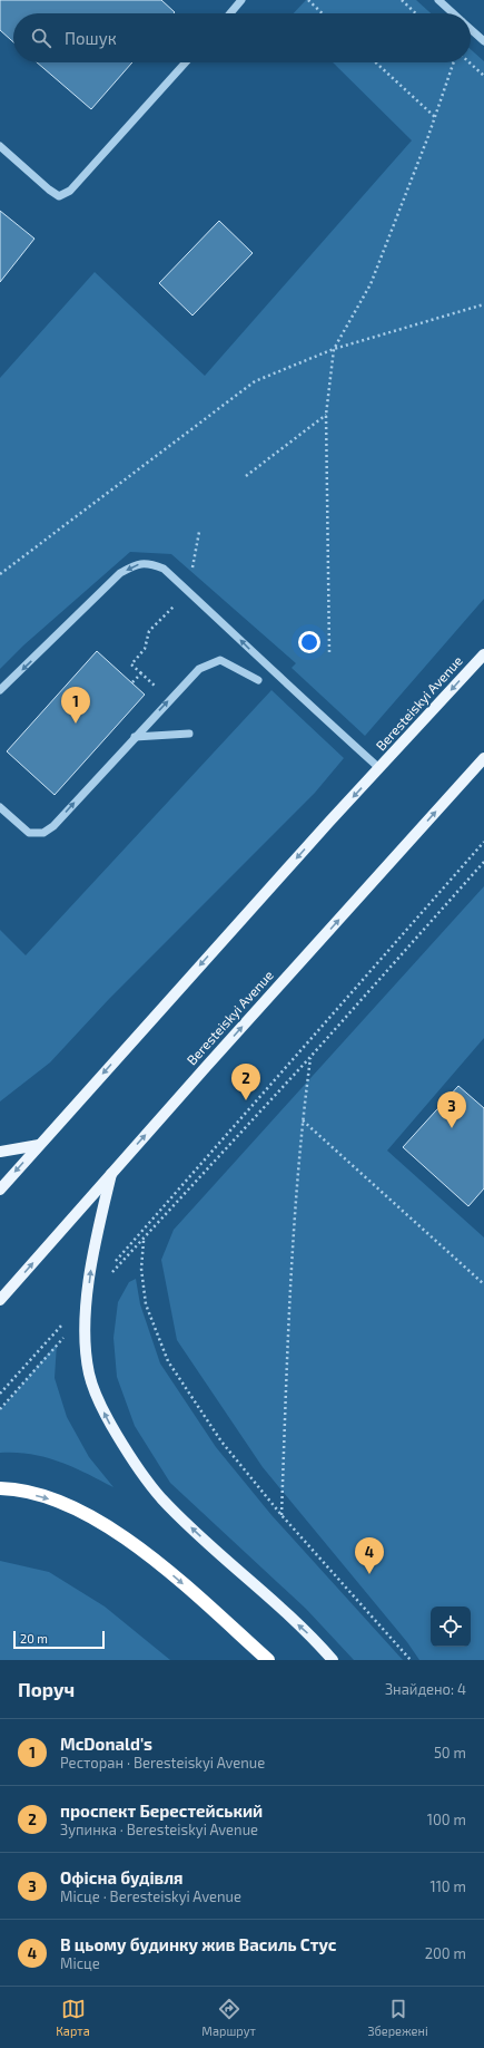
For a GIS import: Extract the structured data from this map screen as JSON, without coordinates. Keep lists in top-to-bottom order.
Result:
{
  "streets": {
    "main road": ["Beresteiskyi Avenue"]
  },
  "scale_bar": "20 m",
  "page": {
    "search": "Пошук",
    "pins": [
      "1",
      "2",
      "3",
      "4"
    ],
    "scale": "20 m",
    "heading": ["Поруч", "Знайдено: 4"],
    "list": [
      {
        "mark": "1",
        "name": "McDonald's",
        "note": "Ресторан · Beresteiskyi Avenue",
        "value": "50 m"
      },
      {
        "mark": "2",
        "name": "проспект Берестейський",
        "note": "Зупинка · Beresteiskyi Avenue",
        "value": "100 m"
      },
      {
        "mark": "3",
        "name": "Офісна будівля",
        "note": "Місце · Beresteiskyi Avenue",
        "value": "110 m"
      },
      {
        "mark": "4",
        "name": "В цьому будинку жив Василь Стус",
        "note": "Місце",
        "value": "200 m"
      }
    ],
    "nav": ["Карта", "Маршрут", "Збережені"]
  }
}
